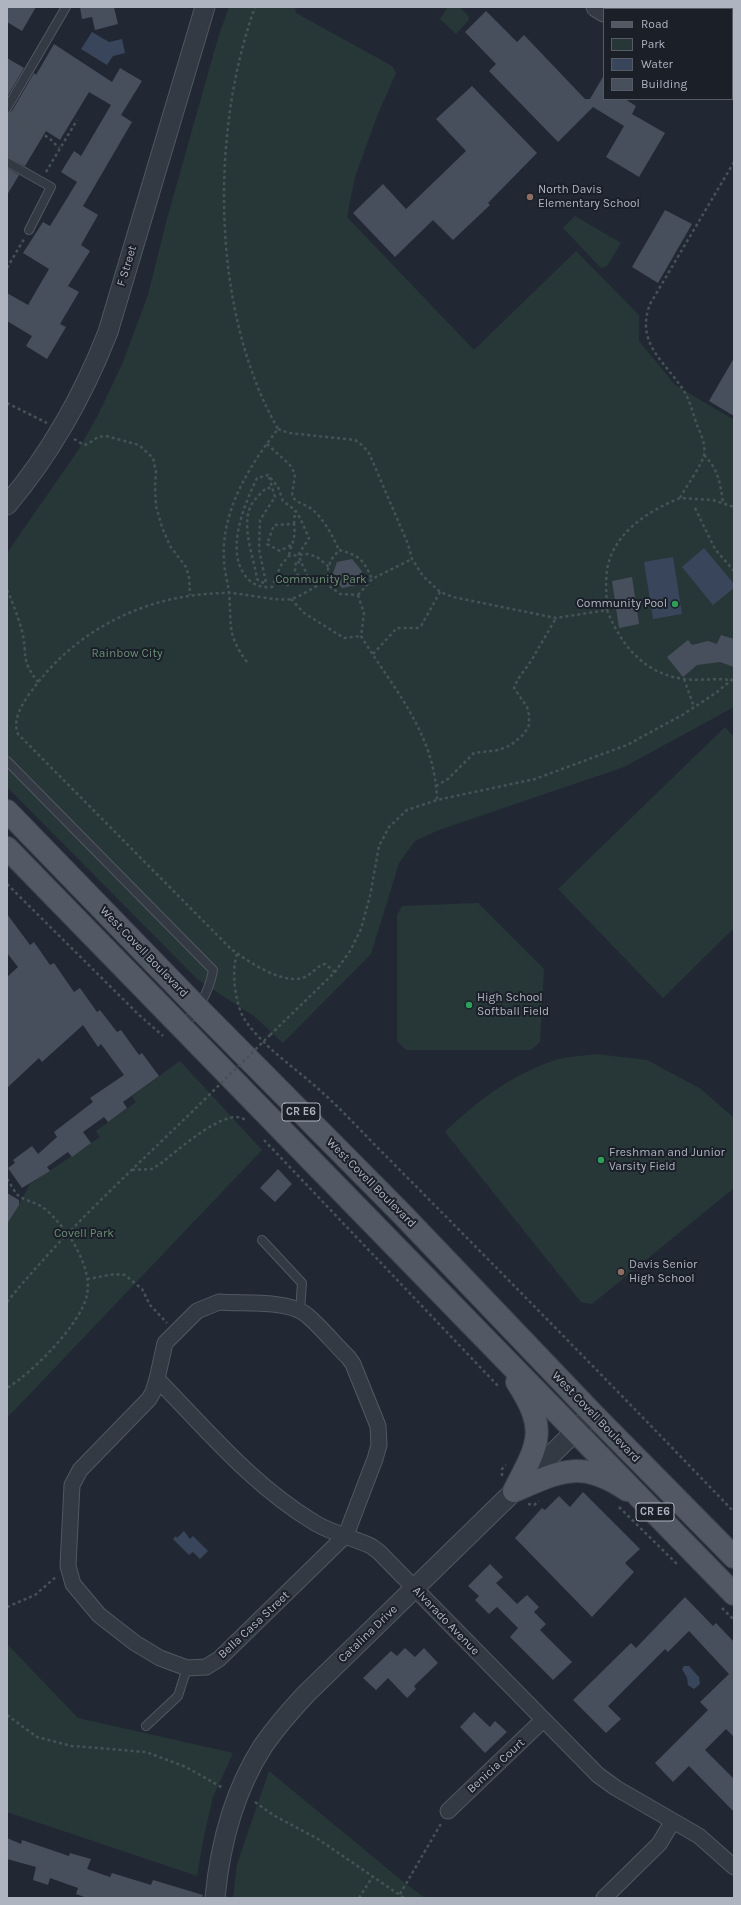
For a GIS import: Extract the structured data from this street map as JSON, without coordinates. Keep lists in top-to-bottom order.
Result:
{
  "streets": {
    "main road": ["West Covell Boulevard", "CR E6"],
    "street": [
      "F Street",
      "Alvarado Avenue",
      "Bella Casa Street",
      "Catalina Drive",
      "Benicia Court"
    ]
  },
  "crossings": [
    ["West Covell Boulevard", "Catalina Drive"],
    ["Alvarado Avenue", "Bella Casa Street"],
    ["Alvarado Avenue", "Catalina Drive"],
    ["Alvarado Avenue", "Benicia Court"]
  ],
  "parks": ["Community Park", "Rainbow City", "Covell Park"],
  "places": [
    "North Davis Elementary School",
    "Community Pool",
    "High School Softball Field",
    "Freshman and Junior Varsity Field",
    "Davis Senior High School"
  ],
  "legend": [
    "Road",
    "Park",
    "Water",
    "Building"
  ]
}
